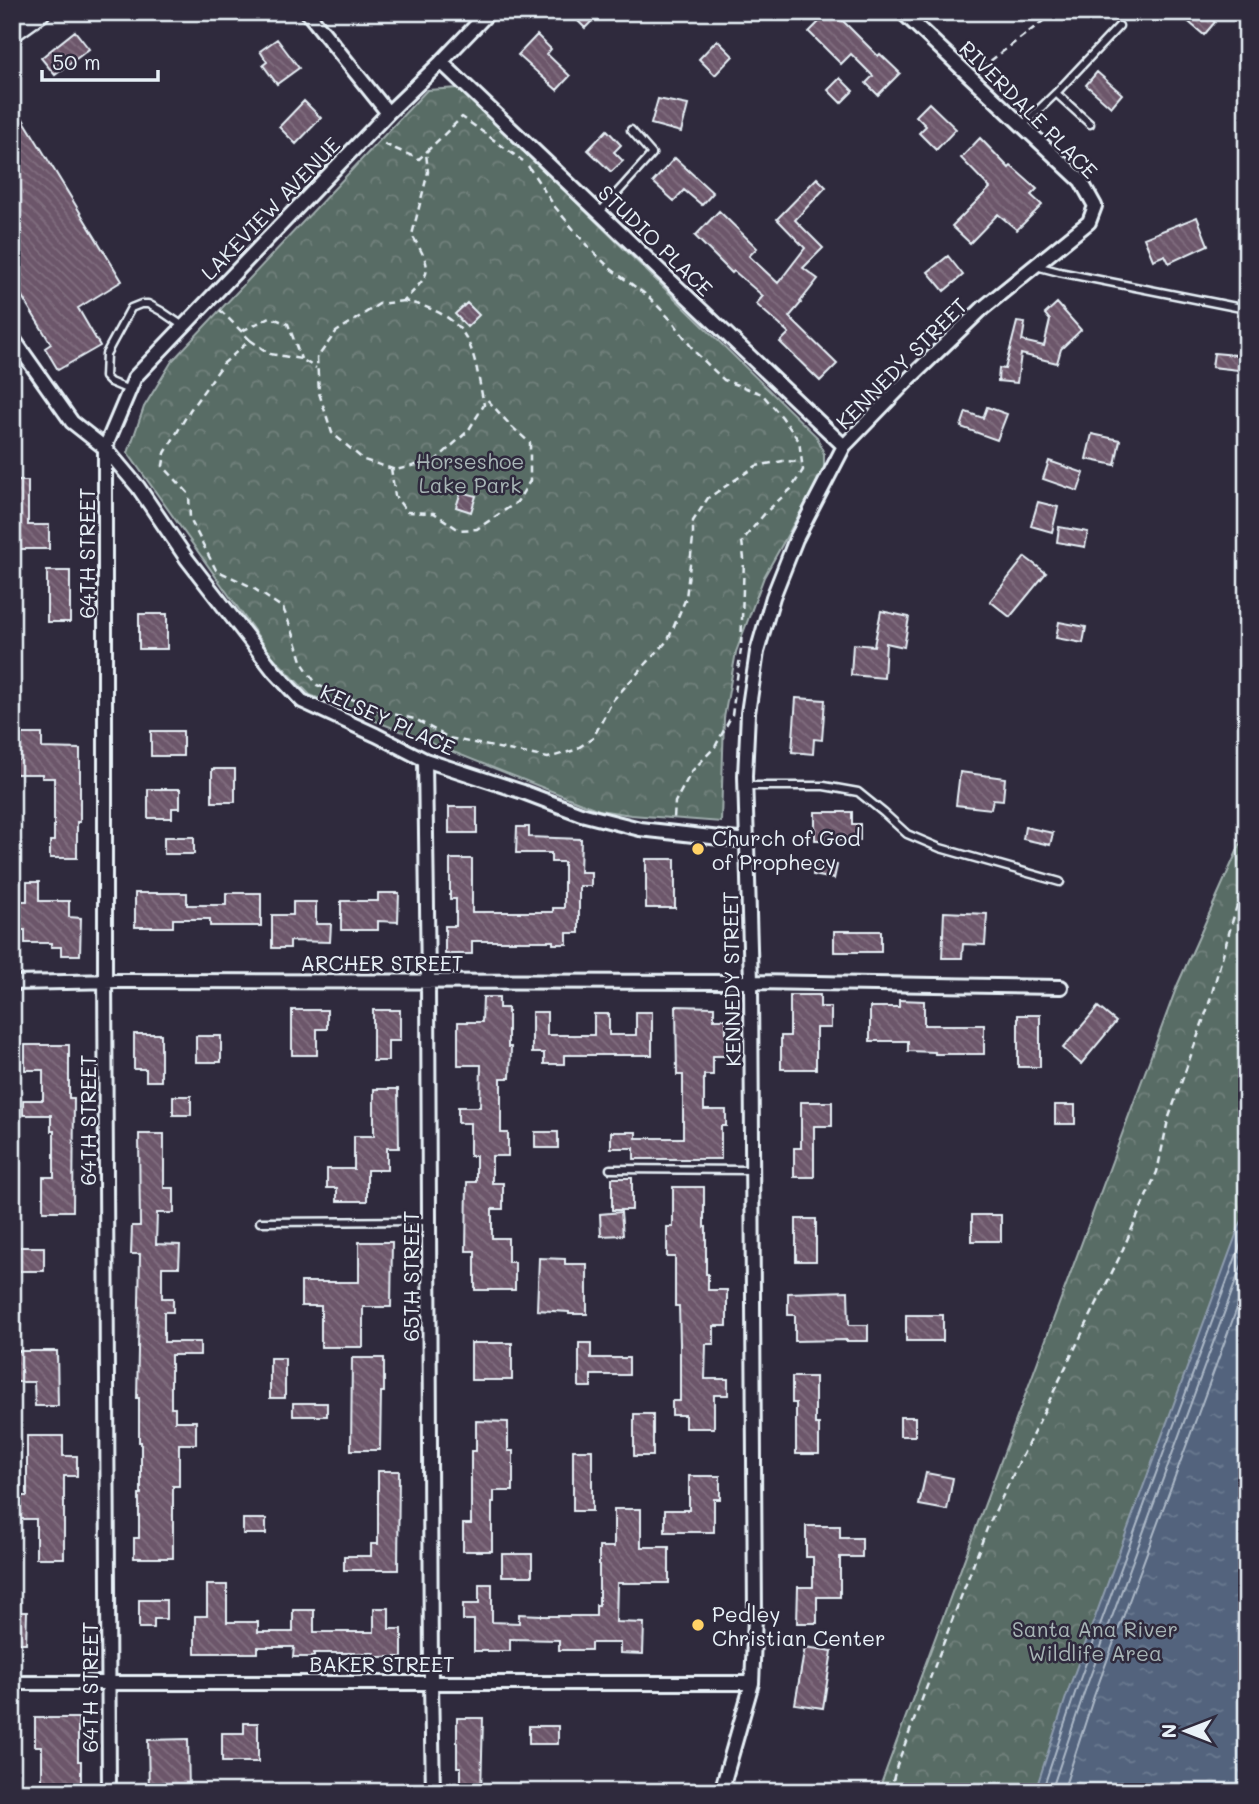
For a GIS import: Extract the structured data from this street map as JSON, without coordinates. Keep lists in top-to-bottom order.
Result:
{
  "streets": {
    "street": [
      "RIVERDALE PLACE",
      "LAKEVIEW AVENUE",
      "STUDIO PLACE",
      "KENNEDY STREET",
      "64TH STREET",
      "KELSEY PLACE",
      "ARCHER STREET",
      "65TH STREET",
      "BAKER STREET"
    ]
  },
  "crossings": [
    ["RIVERDALE PLACE", "KENNEDY STREET"],
    ["LAKEVIEW AVENUE", "STUDIO PLACE"],
    ["LAKEVIEW AVENUE", "64TH STREET"],
    ["LAKEVIEW AVENUE", "KELSEY PLACE"],
    ["STUDIO PLACE", "KENNEDY STREET"],
    ["KENNEDY STREET", "KELSEY PLACE"],
    ["KENNEDY STREET", "ARCHER STREET"],
    ["KENNEDY STREET", "BAKER STREET"],
    ["64TH STREET", "KELSEY PLACE"],
    ["64TH STREET", "ARCHER STREET"],
    ["64TH STREET", "BAKER STREET"],
    ["KELSEY PLACE", "65TH STREET"],
    ["ARCHER STREET", "65TH STREET"],
    ["65TH STREET", "BAKER STREET"]
  ],
  "parks": ["Horseshoe Lake Park", "Santa Ana River Wildlife Area"],
  "places": ["Church of God of Prophecy", "Pedley Christian Center"],
  "scale_bar": "50 m",
  "north": "left"
}
